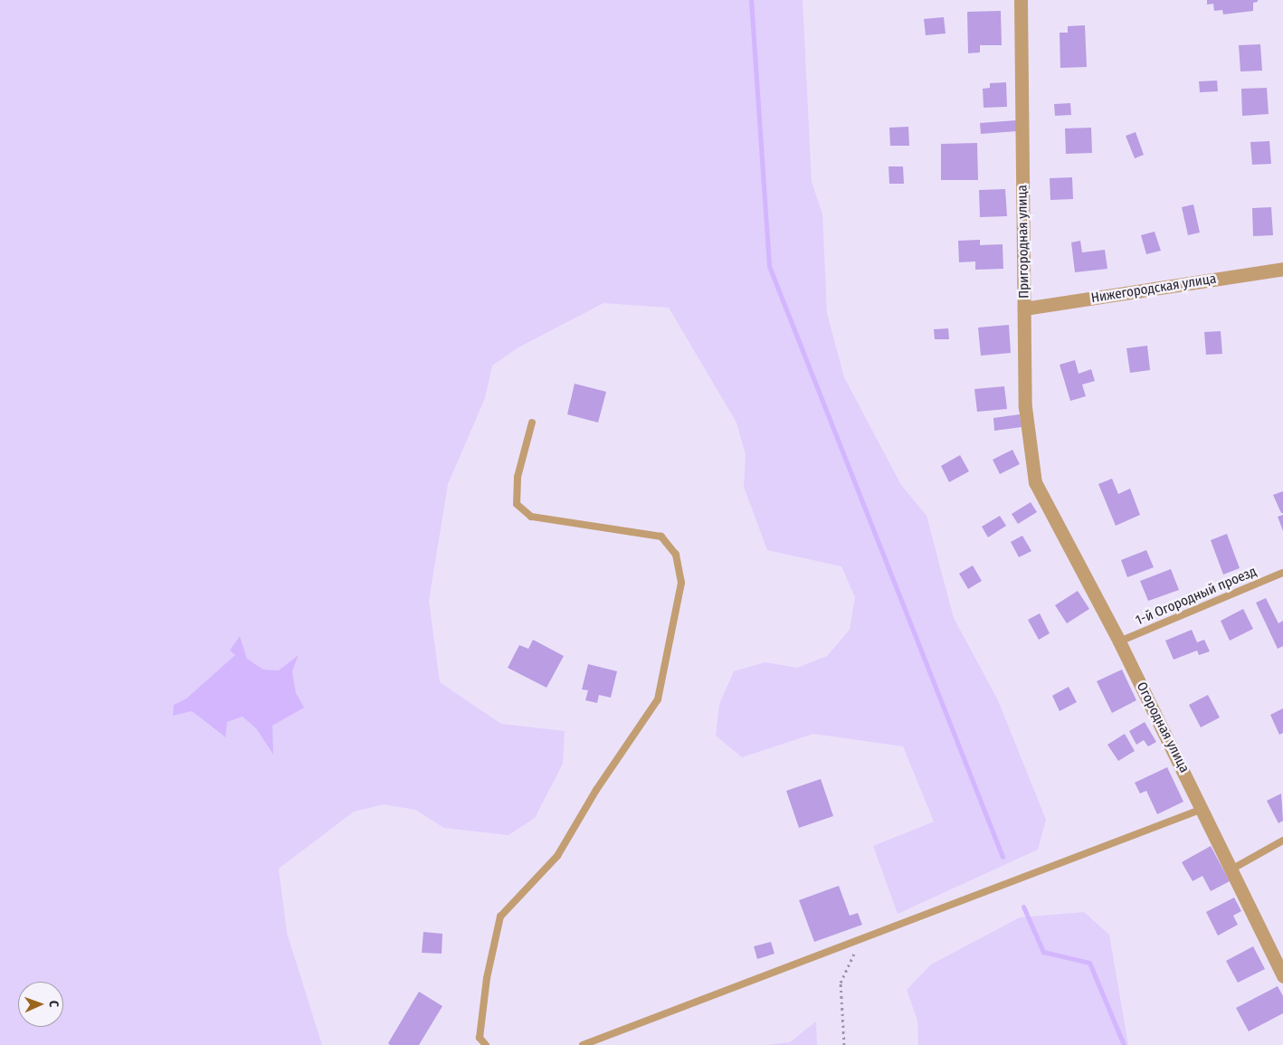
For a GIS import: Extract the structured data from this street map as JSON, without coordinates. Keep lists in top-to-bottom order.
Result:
{
  "streets": {
    "street": ["Пригородная улица", "Нижегородская улица", "Огородная улица"],
    "lane": ["1-й Огородный проезд"]
  },
  "crossings": [
    ["Пригородная улица", "Нижегородская улица"],
    ["Пригородная улица", "Огородная улица"],
    ["1-й Огородный проезд", "Огородная улица"]
  ],
  "north": "right"
}
